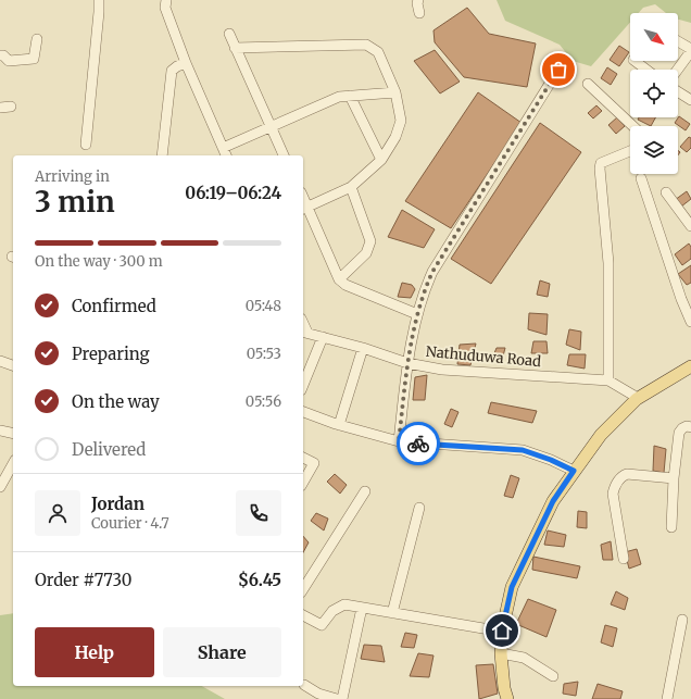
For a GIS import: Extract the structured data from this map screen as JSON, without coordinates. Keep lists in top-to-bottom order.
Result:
{
  "streets": {
    "street": ["Nathuduwa Road"]
  },
  "north": "bottom right",
  "page": {
    "heading": ["3 min", "Arriving in", "06:19–06:24"],
    "panel": [
      "Jordan",
      "Courier · 4.7",
      "Order #7730",
      "$6.45"
    ],
    "bar": "On the way · 300 m",
    "list": [
      ["Confirmed", "05:48"],
      ["Preparing", "05:53"],
      ["On the way", "05:56"],
      "Delivered"
    ],
    "buttons": ["Help", "Share"]
  }
}
